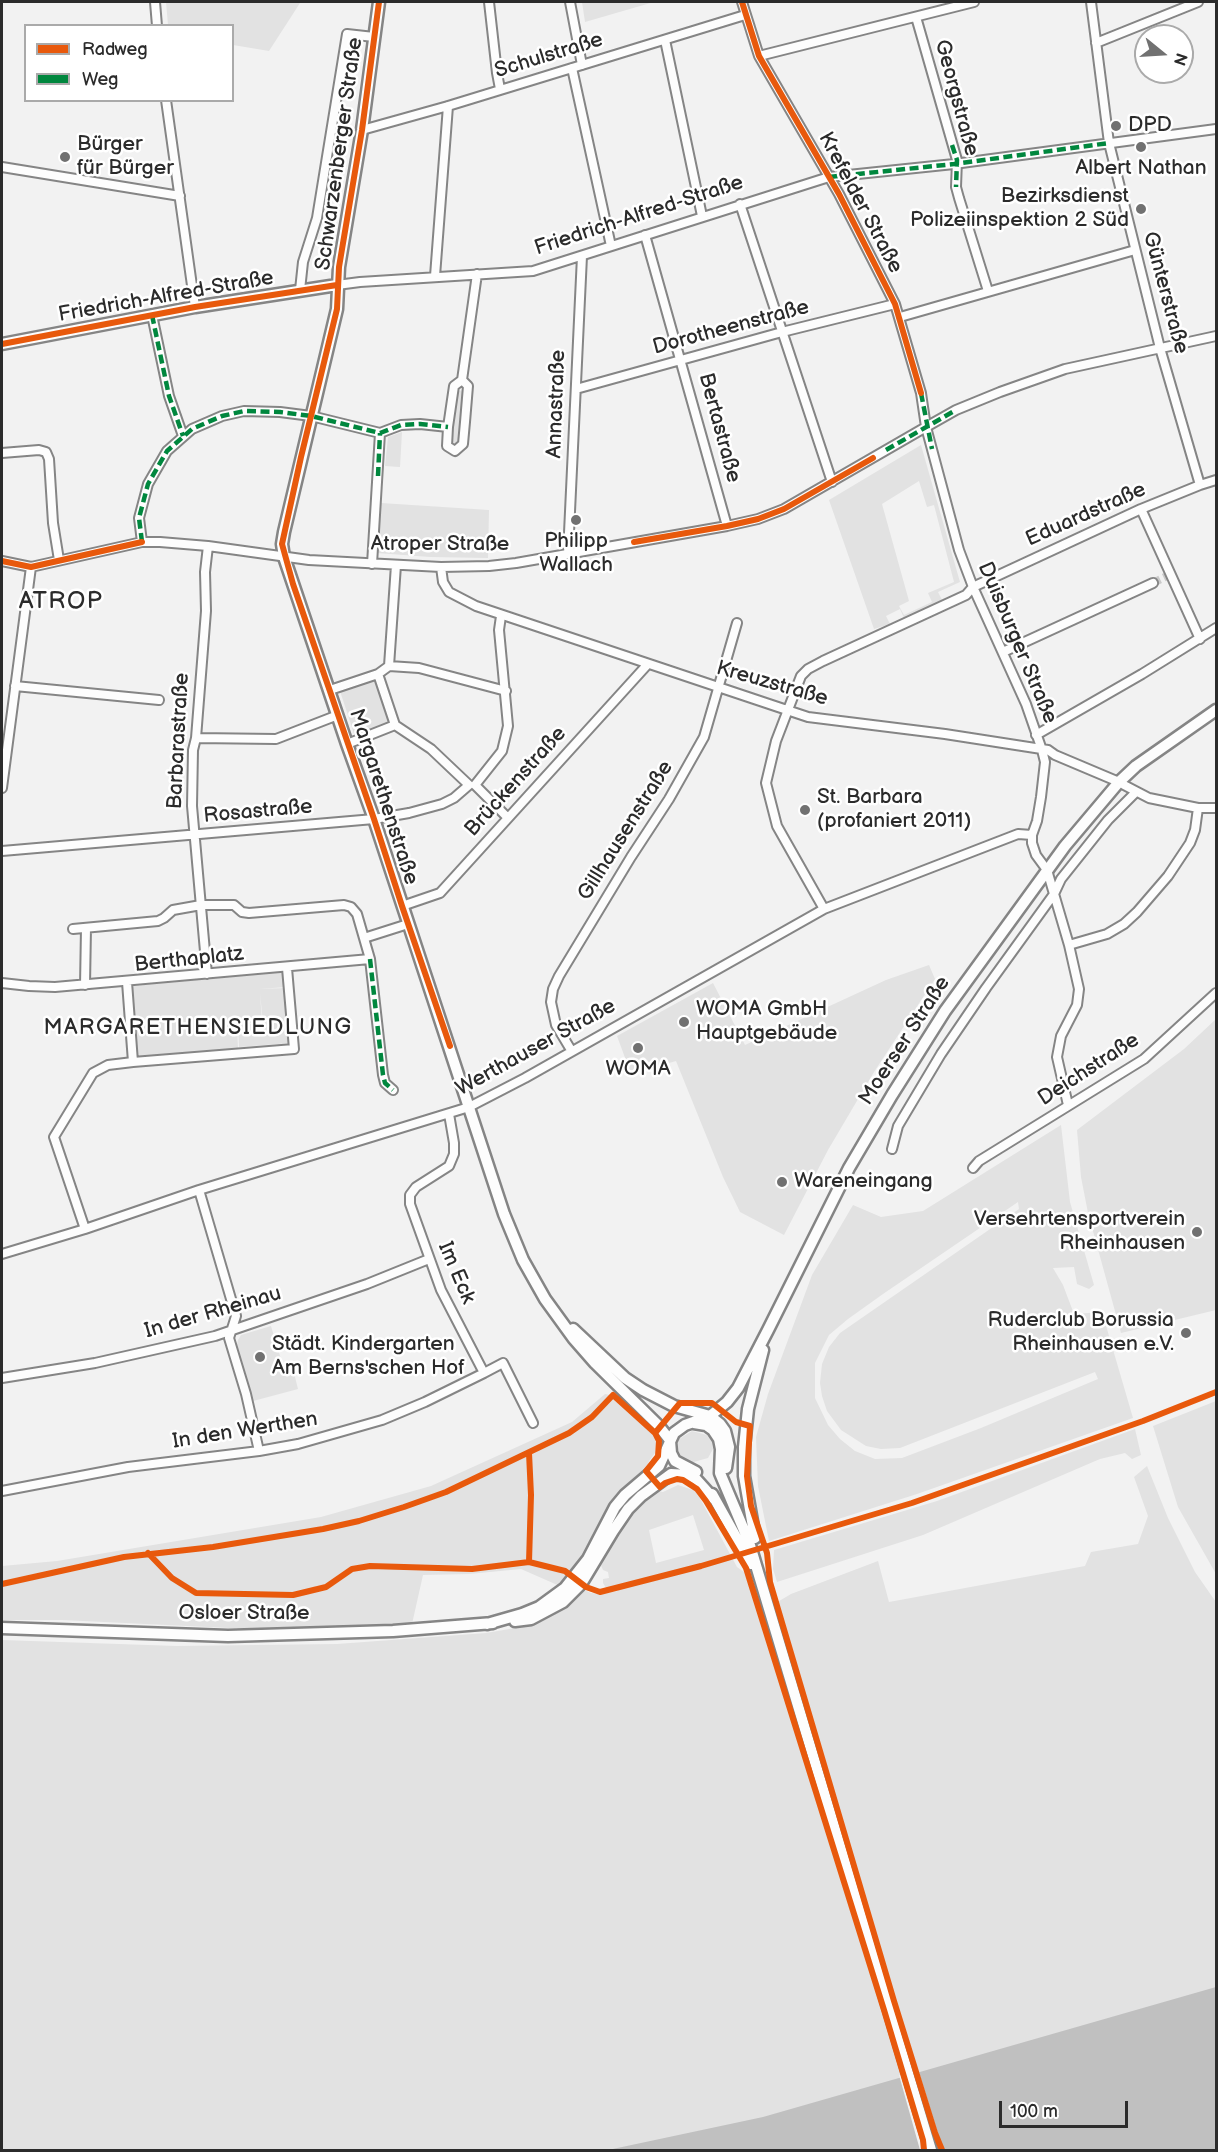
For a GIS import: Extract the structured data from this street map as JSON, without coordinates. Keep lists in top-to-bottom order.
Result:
{
  "streets": {
    "main road": [
      "Schwarzenberger Straße",
      "Friedrich-Alfred-Straße",
      "Margarethenstraße",
      "Moerser Straße",
      "Osloer Straße"
    ],
    "street": [
      "Schulstraße",
      "Georgstraße",
      "Krefelder Straße",
      "Günterstraße",
      "Dorotheenstraße",
      "Annastraße",
      "Bertastraße",
      "Eduardstraße",
      "Atroper Straße",
      "Duisburger Straße",
      "Kreuzstraße",
      "Barbarastraße",
      "Brückenstraße",
      "Rosastraße",
      "Gillhausenstraße",
      "Berthaplatz",
      "Werthauser Straße",
      "Deichstraße",
      "Im Eck",
      "In der Rheinau",
      "In den Werthen"
    ]
  },
  "crossings": [
    ["Schulstraße", "Schwarzenberger Straße"],
    ["Schulstraße", "Krefelder Straße"],
    ["Georgstraße", "Friedrich-Alfred-Straße"],
    ["Schwarzenberger Straße", "Friedrich-Alfred-Straße"],
    ["Schwarzenberger Straße", "Atroper Straße"],
    ["Schwarzenberger Straße", "Margarethenstraße"],
    ["Krefelder Straße", "Friedrich-Alfred-Straße"],
    ["Krefelder Straße", "Dorotheenstraße"],
    ["Krefelder Straße", "Atroper Straße"],
    ["Krefelder Straße", "Duisburger Straße"],
    ["Friedrich-Alfred-Straße", "Günterstraße"],
    ["Friedrich-Alfred-Straße", "Annastraße"],
    ["Friedrich-Alfred-Straße", "Bertastraße"],
    ["Günterstraße", "Eduardstraße"],
    ["Günterstraße", "Atroper Straße"],
    ["Dorotheenstraße", "Annastraße"],
    ["Dorotheenstraße", "Bertastraße"],
    ["Annastraße", "Atroper Straße"],
    ["Bertastraße", "Atroper Straße"],
    ["Eduardstraße", "Duisburger Straße"],
    ["Eduardstraße", "Kreuzstraße"],
    ["Eduardstraße", "Werthauser Straße"],
    ["Atroper Straße", "Duisburger Straße"],
    ["Atroper Straße", "Kreuzstraße"],
    ["Atroper Straße", "Barbarastraße"],
    ["Atroper Straße", "Margarethenstraße"],
    ["Duisburger Straße", "Kreuzstraße"],
    ["Duisburger Straße", "Werthauser Straße"],
    ["Kreuzstraße", "Brückenstraße"],
    ["Kreuzstraße", "Rosastraße"],
    ["Kreuzstraße", "Gillhausenstraße"],
    ["Kreuzstraße", "Moerser Straße"],
    ["Barbarastraße", "Rosastraße"],
    ["Barbarastraße", "Berthaplatz"],
    ["Brückenstraße", "Margarethenstraße"],
    ["Margarethenstraße", "Rosastraße"],
    ["Margarethenstraße", "Moerser Straße"],
    ["Margarethenstraße", "Werthauser Straße"],
    ["Margarethenstraße", "Osloer Straße"],
    ["Gillhausenstraße", "Werthauser Straße"],
    ["Werthauser Straße", "Im Eck"],
    ["Im Eck", "In der Rheinau"],
    ["Im Eck", "In den Werthen"]
  ],
  "districts": ["ATROP", "MARGARETHENSIEDLUNG"],
  "places": [
    "DPD",
    "Albert Nathan",
    "Bürger für Bürger",
    "Bezirksdienst Polizeiinspektion 2 Süd",
    "Philipp Wallach",
    "St. Barbara (profaniert 2011)",
    "WOMA GmbH Hauptgebäude",
    "WOMA",
    "Wareneingang",
    "Versehrtensportverein Rheinhausen",
    "Ruderclub Borussia Rheinhausen e.V.",
    "Städt. Kindergarten Am Berns'schen Hof"
  ],
  "legend": ["Radweg", "Weg"],
  "scale_bar": "100 m",
  "north": "right"
}
